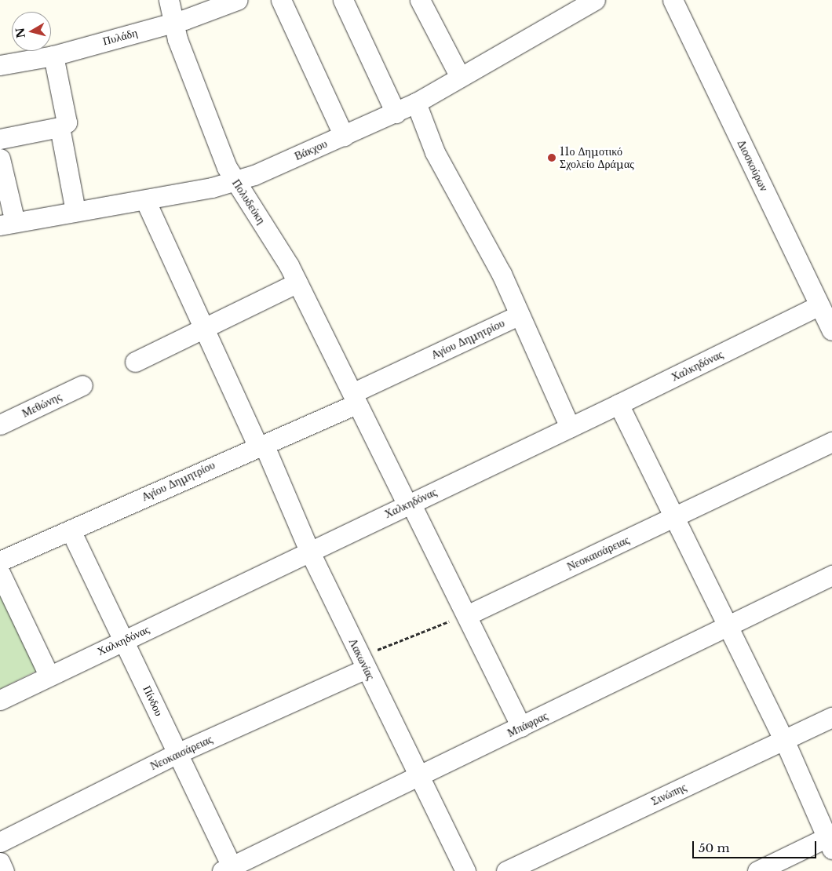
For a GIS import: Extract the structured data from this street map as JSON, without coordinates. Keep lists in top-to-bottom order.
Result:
{
  "streets": {
    "street": [
      "Πυλάδη",
      "Βάκχου",
      "Διοσκούρων",
      "Πολυδεύκη",
      "Αγίου Δημητρίου",
      "Χαλκηδόνας",
      "Μεθώνης",
      "Νεοκαισάρειας",
      "Λακωνίας",
      "Πίνδου",
      "Μπάφρας",
      "Σινώπης"
    ]
  },
  "crossings": [
    ["Πυλάδη", "Πολυδεύκη"],
    ["Βάκχου", "Πολυδεύκη"],
    ["Βάκχου", "Λακωνίας"],
    ["Διοσκούρων", "Χαλκηδόνας"],
    ["Πολυδεύκη", "Αγίου Δημητρίου"],
    ["Πολυδεύκη", "Χαλκηδόνας"],
    ["Πολυδεύκη", "Νεοκαισάρειας"],
    ["Πολυδεύκη", "Μπάφρας"],
    ["Αγίου Δημητρίου", "Λακωνίας"],
    ["Αγίου Δημητρίου", "Πίνδου"],
    ["Χαλκηδόνας", "Λακωνίας"],
    ["Χαλκηδόνας", "Πίνδου"],
    ["Νεοκαισάρειας", "Λακωνίας"],
    ["Νεοκαισάρειας", "Πίνδου"],
    ["Λακωνίας", "Μπάφρας"],
    ["Πίνδου", "Μπάφρας"]
  ],
  "places": ["11ο Δημοτικό Σχολείο Δράμας"],
  "scale_bar": "50 m",
  "north": "left"
}
